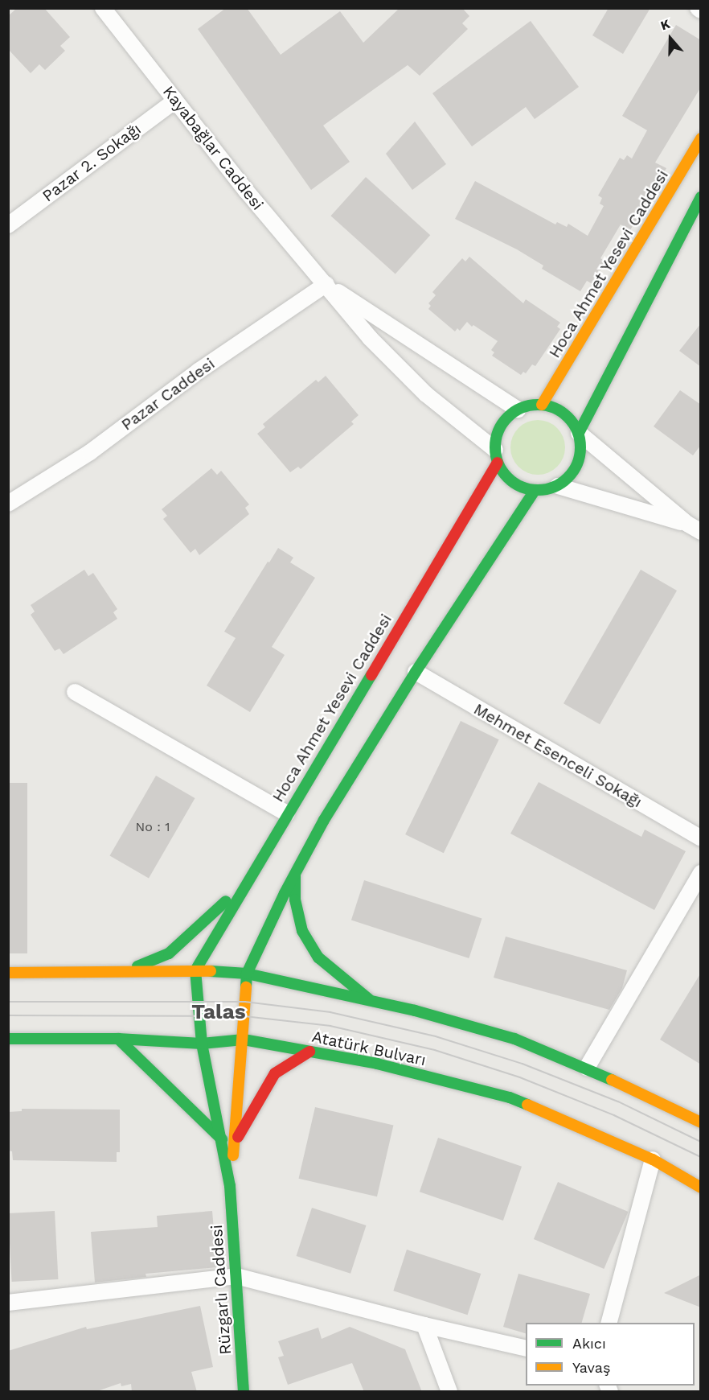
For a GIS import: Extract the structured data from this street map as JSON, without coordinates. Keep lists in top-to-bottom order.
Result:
{
  "streets": {
    "main road": ["Hoca Ahmet Yesevi Caddesi", "Atatürk Bulvarı", "Rüzgarlı Caddesi"],
    "street": [
      "Kayabağlar Caddesi",
      "Pazar 2. Sokağı",
      "Pazar Caddesi",
      "Mehmet Esenceli Sokağı"
    ]
  },
  "crossings": [
    ["Kayabağlar Caddesi", "Pazar 2. Sokağı"],
    ["Kayabağlar Caddesi", "Hoca Ahmet Yesevi Caddesi"],
    ["Kayabağlar Caddesi", "Pazar Caddesi"],
    ["Hoca Ahmet Yesevi Caddesi", "Rüzgarlı Caddesi"],
    ["Atatürk Bulvarı", "Rüzgarlı Caddesi"]
  ],
  "districts": ["Talas"],
  "house_numbers": ["No : 1"],
  "legend": ["Akıcı", "Yavaş"],
  "north": "top"
}
